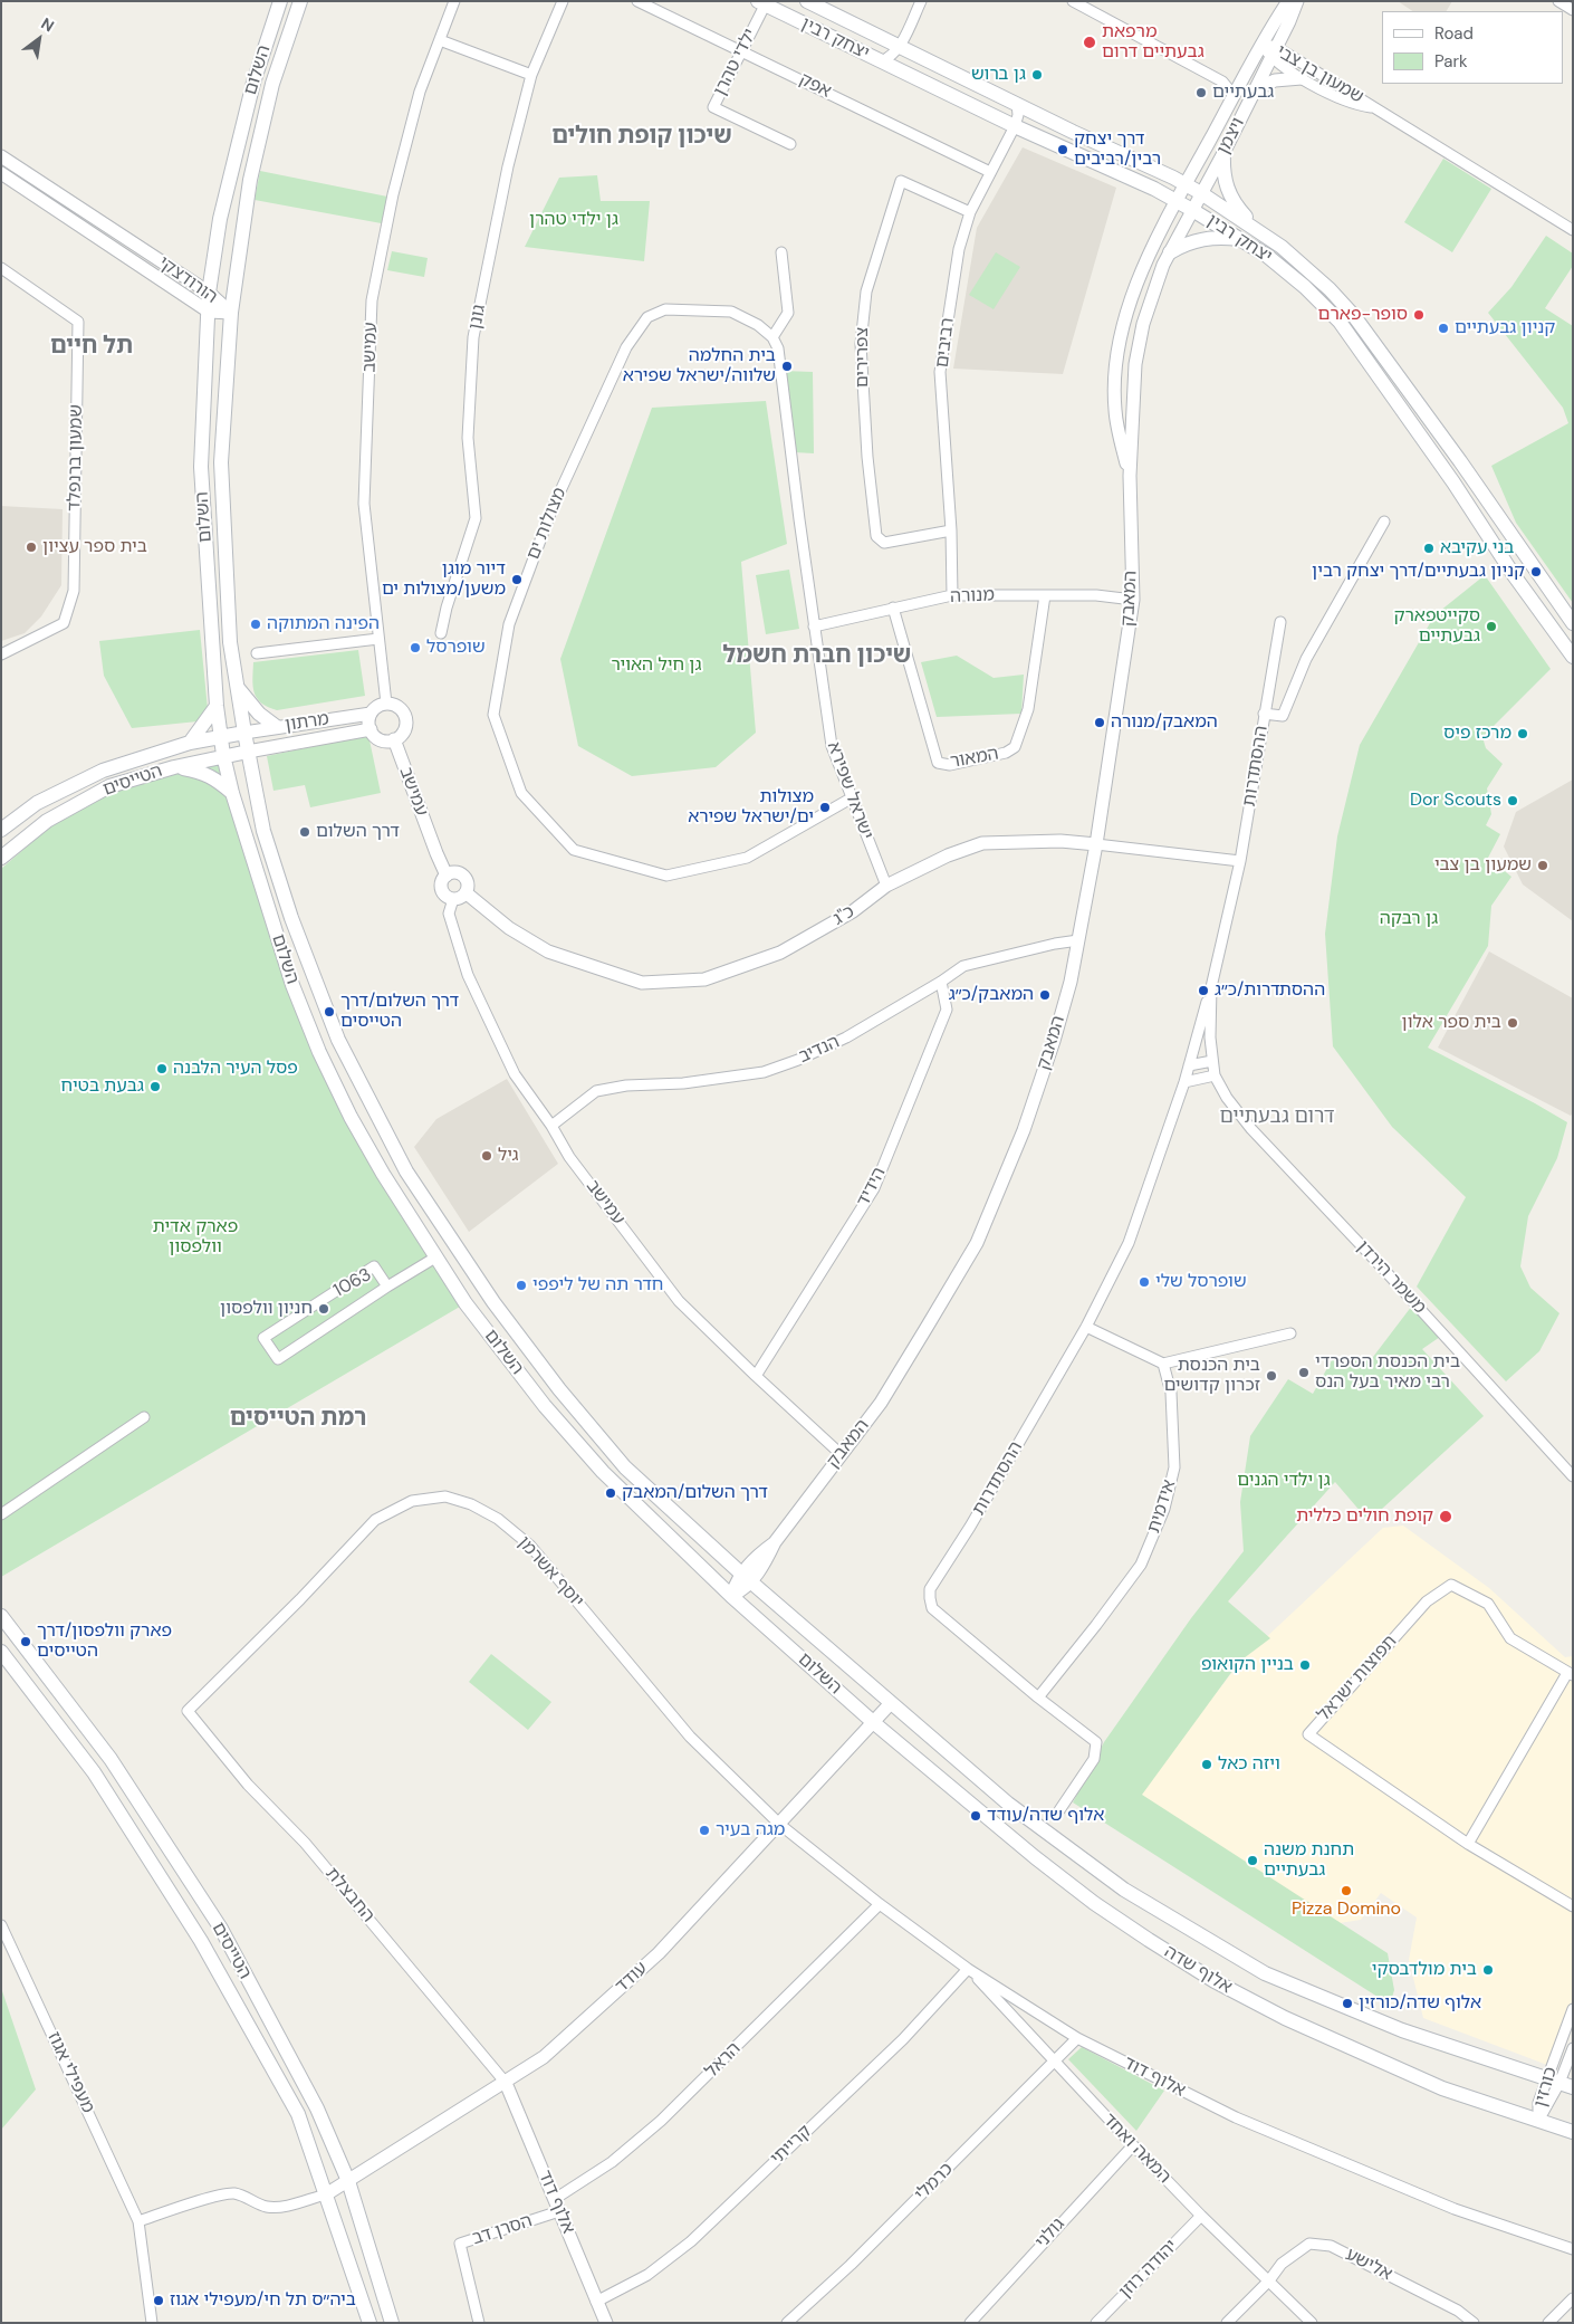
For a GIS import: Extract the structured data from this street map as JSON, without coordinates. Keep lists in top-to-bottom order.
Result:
{
  "streets": {
    "main road": [
      "יצחק רבין",
      "השלום",
      "הטייסים",
      "אלוף שדה"
    ],
    "street": [
      "ילדי טהרן",
      "שמעון בן צבי",
      "אפק",
      "ויצמן",
      "הורודצקי",
      "גונן",
      "רביבים",
      "עמישב",
      "צפרירים",
      "שמעון ברנפלד",
      "מצולות ים",
      "מנורה",
      "המאבק",
      "מרתון",
      "המאור",
      "ההסתדרות",
      "ישראל שפירא",
      "כ\"ג",
      "הנדיב",
      "הידיד",
      "משמר הירדן",
      "1063",
      "אידמית",
      "יוסף אשרמן",
      "תפוצות ישראל",
      "החבצלת",
      "עודד",
      "הראל",
      "מעפילי אגוז",
      "אלוף דוד",
      "כורזין",
      "קרייתי",
      "המאה ואחד",
      "כרמלי",
      "הסרן דב",
      "גולני",
      "אלישע",
      "יהודה רוזן"
    ]
  },
  "crossings": [
    ["יצחק רבין", "ילדי טהרן"],
    ["יצחק רבין", "ויצמן"],
    ["יצחק רבין", "רביבים"],
    ["יצחק רבין", "המאבק"],
    ["ילדי טהרן", "אפק"],
    ["השלום", "הורודצקי"],
    ["השלום", "המאבק"],
    ["השלום", "מרתון"],
    ["השלום", "הטייסים"],
    ["השלום", "1063"],
    ["השלום", "אלוף שדה"],
    ["השלום", "עודד"],
    ["שמעון בן צבי", "ויצמן"],
    ["אפק", "רביבים"],
    ["ויצמן", "המאבק"],
    ["רביבים", "צפרירים"],
    ["רביבים", "מנורה"],
    ["עמישב", "המאבק"],
    ["עמישב", "מרתון"],
    ["עמישב", "כ\"ג"],
    ["עמישב", "הנדיב"],
    ["עמישב", "הידיד"],
    ["מצולות ים", "ישראל שפירא"],
    ["מנורה", "המאבק"],
    ["מנורה", "המאור"],
    ["מנורה", "ישראל שפירא"],
    ["המאבק", "כ\"ג"],
    ["המאבק", "הנדיב"],
    ["מרתון", "הטייסים"],
    ["ההסתדרות", "כ\"ג"],
    ["ההסתדרות", "משמר הירדן"],
    ["ההסתדרות", "אידמית"],
    ["הטייסים", "עודד"],
    ["ישראל שפירא", "כ\"ג"],
    ["הנדיב", "הידיד"],
    ["יוסף אשרמן", "החבצלת"],
    ["יוסף אשרמן", "עודד"],
    ["יוסף אשרמן", "אלוף דוד"],
    ["החבצלת", "עודד"],
    ["החבצלת", "אלוף דוד"],
    ["אלוף שדה", "עודד"],
    ["אלוף שדה", "כורזין"],
    ["עודד", "אלוף דוד"],
    ["הראל", "אלוף דוד"],
    ["הראל", "הסרן דב"],
    ["אלוף דוד", "קרייתי"],
    ["אלוף דוד", "המאה ואחד"],
    ["אלוף דוד", "כרמלי"],
    ["אלוף דוד", "הסרן דב"],
    ["קרייתי", "המאה ואחד"],
    ["המאה ואחד", "כרמלי"],
    ["המאה ואחד", "גולני"],
    ["המאה ואחד", "אלישע"],
    ["המאה ואחד", "יהודה רוזן"]
  ],
  "districts": [
    "שיכון קופת חולים",
    "תל חיים",
    "שיכון חברת חשמל",
    "דרום גבעתיים",
    "רמת הטייסים"
  ],
  "parks": [
    "גן ילדי טהרן",
    "גן חיל האויר",
    "גן רבקה",
    "פארק אדית וולפסון",
    "גן ילדי הגנים"
  ],
  "places": [
    "מרפאת גבעתיים דרום",
    "גן ברוש",
    "גבעתיים",
    "דרך יצחק רבין/רביבים",
    "סופר-פארם",
    "קניון גבעתיים",
    "בית החלמה שלווה/ישראל שפירא",
    "בית ספר עציון",
    "בני עקיבא",
    "קניון גבעתיים/דרך יצחק רבין",
    "דיור מוגן משען/מצולות ים",
    "הפינה המתוקה",
    "סקייטפארק גבעתיים",
    "שופרסל",
    "המאבק/מנורה",
    "מרכז פיס",
    "Dor Scouts",
    "מצולות ים/ישראל שפירא",
    "דרך השלום",
    "שמעון בן צבי",
    "ההסתדרות/כ״ג",
    "המאבק/כ״ג",
    "דרך השלום/דרך הטייסים",
    "בית ספר אלון",
    "פסל העיר הלבנה",
    "גבעת בטיח",
    "גיל",
    "שופרסל שלי",
    "חדר תה של ליפפי",
    "חניון וולפסון",
    "בית הכנסת הספרדי רבי מאיר בעל הנס",
    "בית הכנסת זכרון קדושים",
    "דרך השלום/המאבק",
    "קופת חולים כללית",
    "פארק וולפסון/דרך הטייסים",
    "בניין הקואופ",
    "ויזה כאל",
    "אלוף שדה/עודד",
    "מגה בעיר",
    "תחנת משנה גבעתיים",
    "Pizza Domino",
    "בית מולדבסקי",
    "אלוף שדה/כורזין",
    "ביה״ס תל חי/מעפילי אגוז"
  ],
  "legend": ["Road", "Park"],
  "north": "top right"
}
